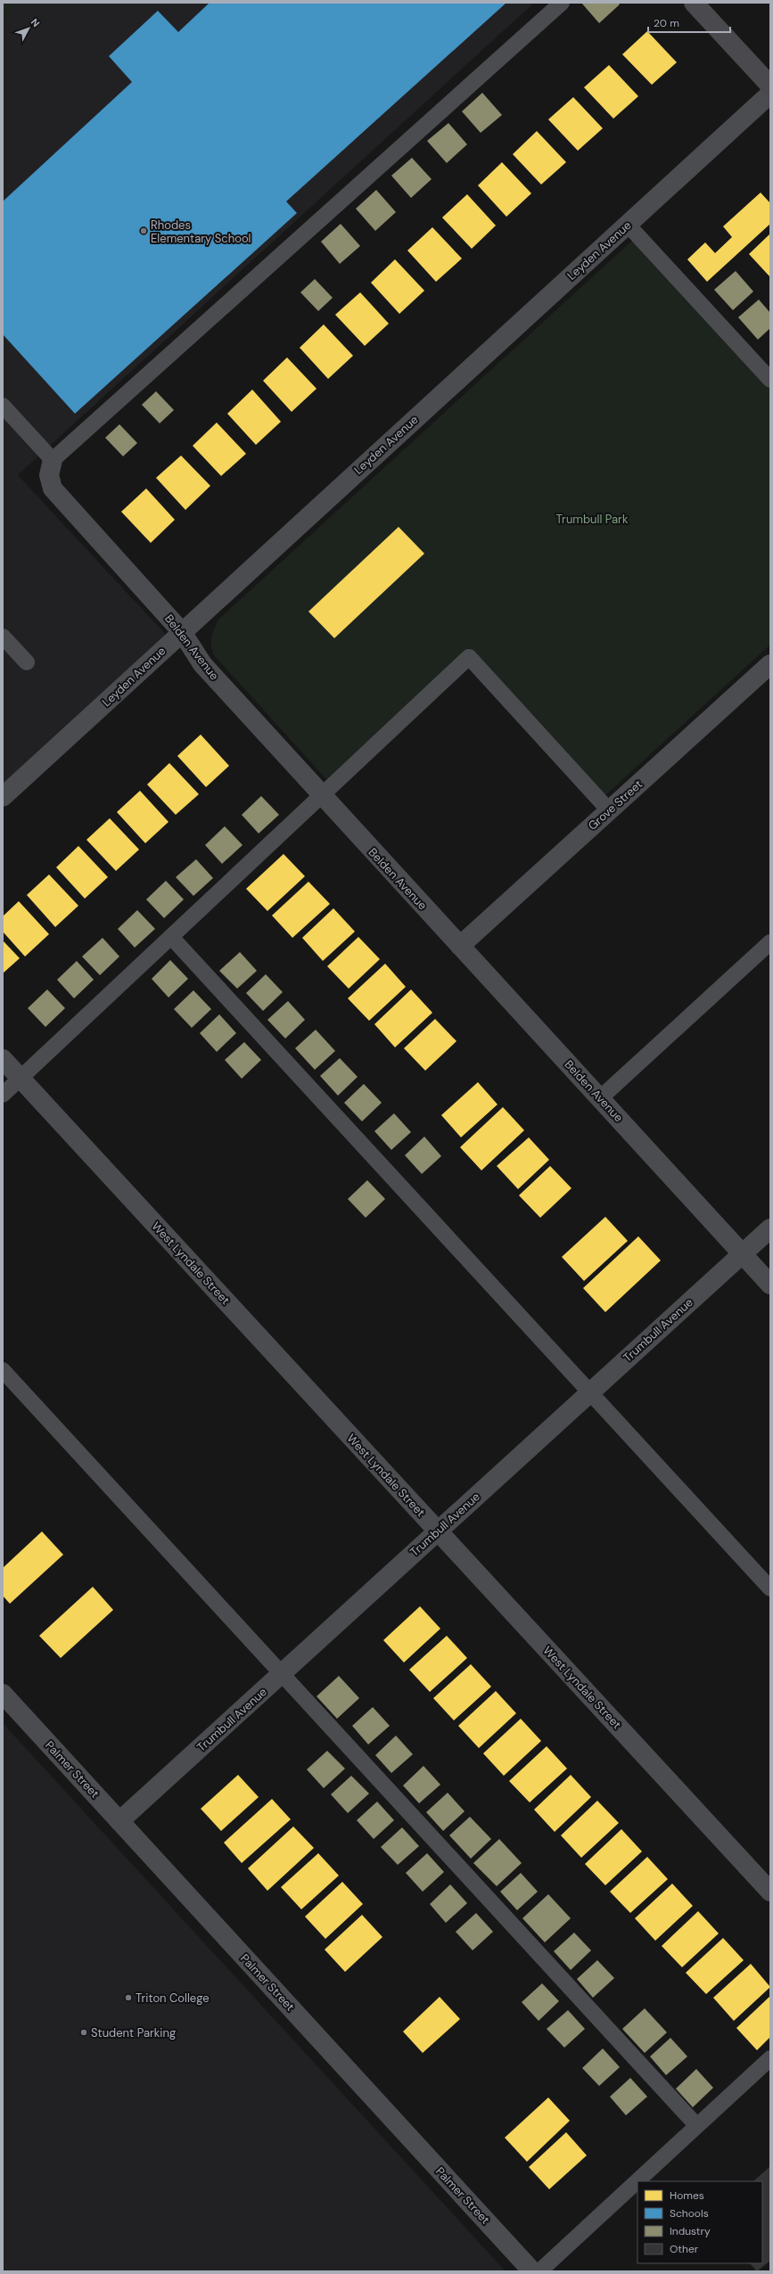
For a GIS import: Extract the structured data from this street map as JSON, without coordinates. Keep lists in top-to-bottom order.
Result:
{
  "streets": {
    "street": [
      "Leyden Avenue",
      "Belden Avenue",
      "Grove Street",
      "West Lyndale Street",
      "Trumbull Avenue",
      "Palmer Street"
    ]
  },
  "crossings": [
    ["Leyden Avenue", "Belden Avenue"],
    ["Belden Avenue", "Grove Street"],
    ["Belden Avenue", "Trumbull Avenue"],
    ["West Lyndale Street", "Trumbull Avenue"],
    ["Trumbull Avenue", "Palmer Street"]
  ],
  "parks": ["Trumbull Park"],
  "places": ["Rhodes Elementary School", "Triton College", "Student Parking"],
  "legend": [
    "Homes",
    "Schools",
    "Industry",
    "Other"
  ],
  "scale_bar": "20 m",
  "north": "top right"
}
